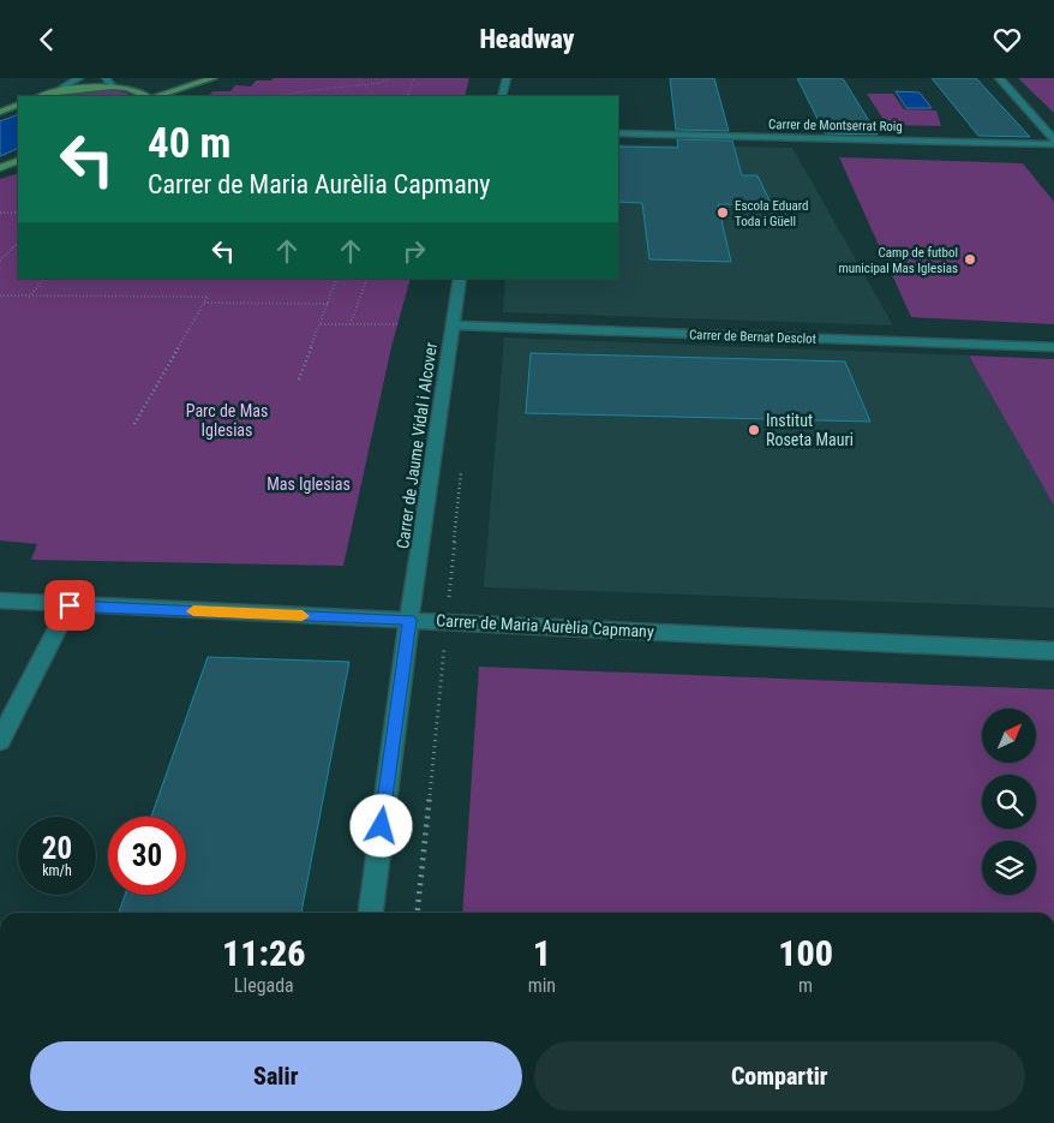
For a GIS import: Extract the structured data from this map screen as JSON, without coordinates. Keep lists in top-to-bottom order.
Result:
{
  "streets": {
    "street": [
      "Carrer de Montserrat Roig",
      "Carrer de Bernat Desclot",
      "Carrer de Jaume Vidal i Alcover",
      "Carrer de Maria Aurèlia Capmany"
    ]
  },
  "crossings": [
    ["Carrer de Bernat Desclot", "Carrer de Jaume Vidal i Alcover"],
    ["Carrer de Jaume Vidal i Alcover", "Carrer de Maria Aurèlia Capmany"]
  ],
  "parks": ["Parc de Mas Iglesias", "Mas Iglesias"],
  "places": ["Escola Eduard Toda i Güell", "Camp de futbol municipal Mas Iglesias", "Institut Roseta Mauri"],
  "north": "top right",
  "page": {
    "header": "Headway",
    "turn": ["40 m", "Carrer de Maria Aurèlia Capmany"],
    "speed": "20 km/h",
    "limit": "30",
    "eta": [
      "11:26",
      "Llegada",
      "1",
      "min",
      "100",
      "m"
    ],
    "buttons": ["Salir", "Compartir"]
  }
}
